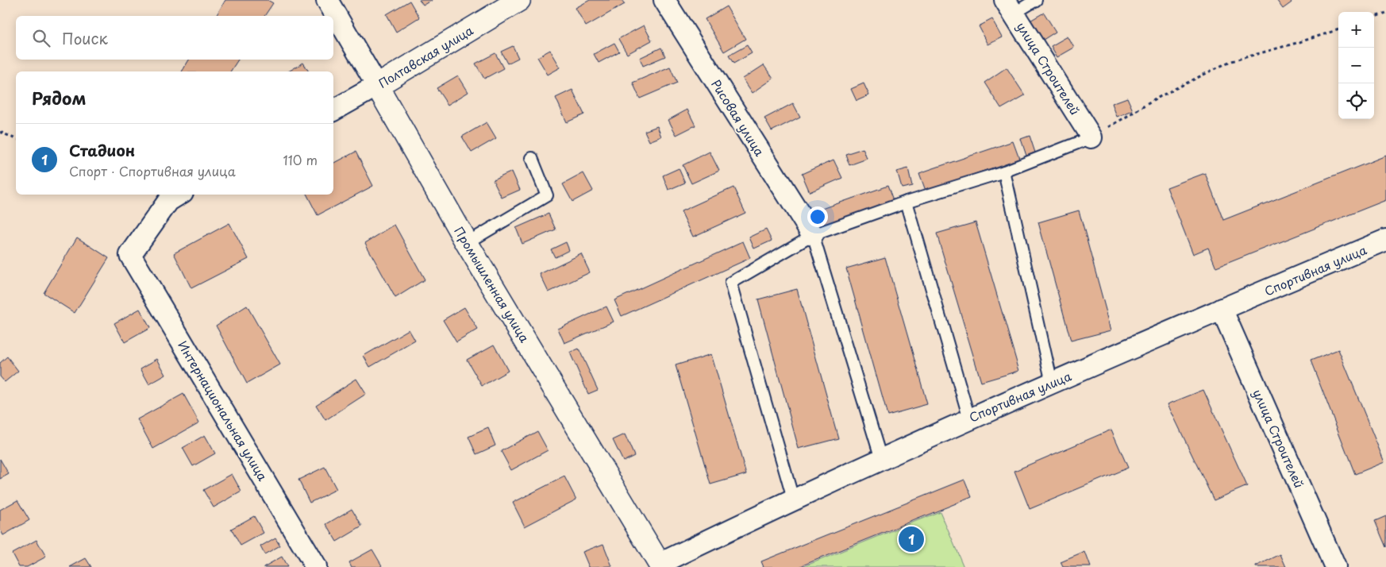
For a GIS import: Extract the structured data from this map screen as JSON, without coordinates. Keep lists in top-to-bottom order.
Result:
{
  "streets": {
    "street": [
      "Полтавская улица",
      "улица Строителей",
      "Рисовая улица",
      "Спортивная улица",
      "Промышленная улица",
      "Интернациональная улица"
    ]
  },
  "crossings": [
    ["Полтавская улица", "Промышленная улица"],
    ["улица Строителей", "Спортивная улица"],
    ["Спортивная улица", "Промышленная улица"]
  ],
  "page": {
    "map_buttons": ["+", "−"],
    "search": "Поиск",
    "heading": "Рядом",
    "list": [
      {
        "mark": "1",
        "name": "Стадион",
        "note": "Спорт · Спортивная улица",
        "value": "110 m"
      }
    ],
    "pins": "1"
  }
}
